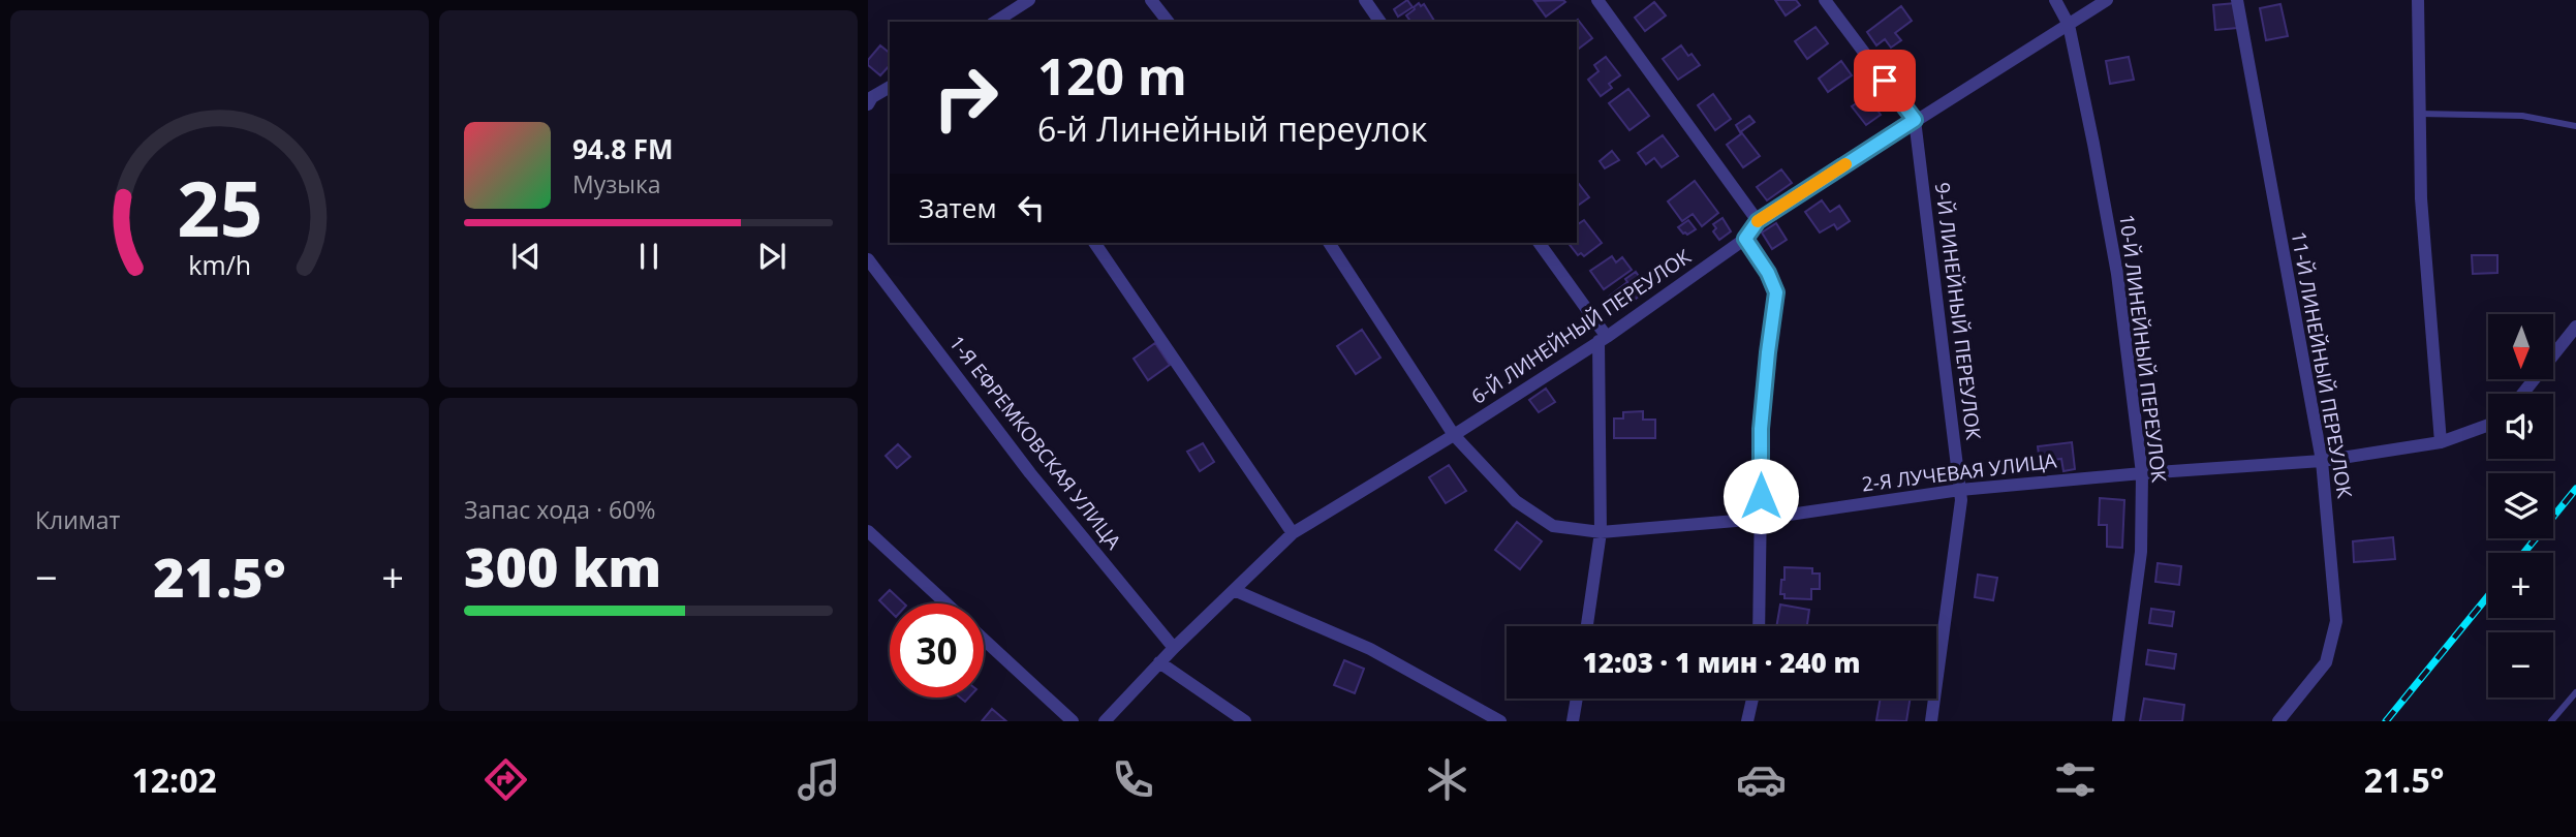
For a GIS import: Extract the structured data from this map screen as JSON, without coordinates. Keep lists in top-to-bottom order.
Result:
{
  "streets": {
    "street": [
      "9-Й ЛИНЕЙНЫЙ ПЕРЕУЛОК",
      "6-Й ЛИНЕЙНЫЙ ПЕРЕУЛОК",
      "10-Й ЛИНЕЙНЫЙ ПЕРЕУЛОК",
      "11-Й ЛИНЕЙНЫЙ ПЕРЕУЛОК",
      "1-Я ЕФРЕМКОВСКАЯ УЛИЦА",
      "2-Я ЛУЧЕВАЯ УЛИЦА"
    ]
  },
  "crossings": [
    ["9-Й ЛИНЕЙНЫЙ ПЕРЕУЛОК", "6-Й ЛИНЕЙНЫЙ ПЕРЕУЛОК"],
    ["9-Й ЛИНЕЙНЫЙ ПЕРЕУЛОК", "2-Я ЛУЧЕВАЯ УЛИЦА"],
    ["6-Й ЛИНЕЙНЫЙ ПЕРЕУЛОК", "10-Й ЛИНЕЙНЫЙ ПЕРЕУЛОК"],
    ["6-Й ЛИНЕЙНЫЙ ПЕРЕУЛОК", "1-Я ЕФРЕМКОВСКАЯ УЛИЦА"],
    ["6-Й ЛИНЕЙНЫЙ ПЕРЕУЛОК", "2-Я ЛУЧЕВАЯ УЛИЦА"],
    ["10-Й ЛИНЕЙНЫЙ ПЕРЕУЛОК", "2-Я ЛУЧЕВАЯ УЛИЦА"],
    ["11-Й ЛИНЕЙНЫЙ ПЕРЕУЛОК", "2-Я ЛУЧЕВАЯ УЛИЦА"]
  ],
  "north": "bottom",
  "page": {
    "turn": ["120 m", "6-й Линейный переулок"],
    "song": ["94.8 FM", "Музыка"],
    "then": "Затем",
    "map_buttons": ["+", "−"],
    "tile": [
      "Климат",
      ["Запас хода · 60%", "300 km"]
    ],
    "heat": ["−", "21.5°", "+"],
    "limit": "30",
    "trip": "12:03 · 1 мин · 240 m",
    "tabs": ["12:02", "21.5°"],
    "gauge": ["25", "km/h"]
  }
}
